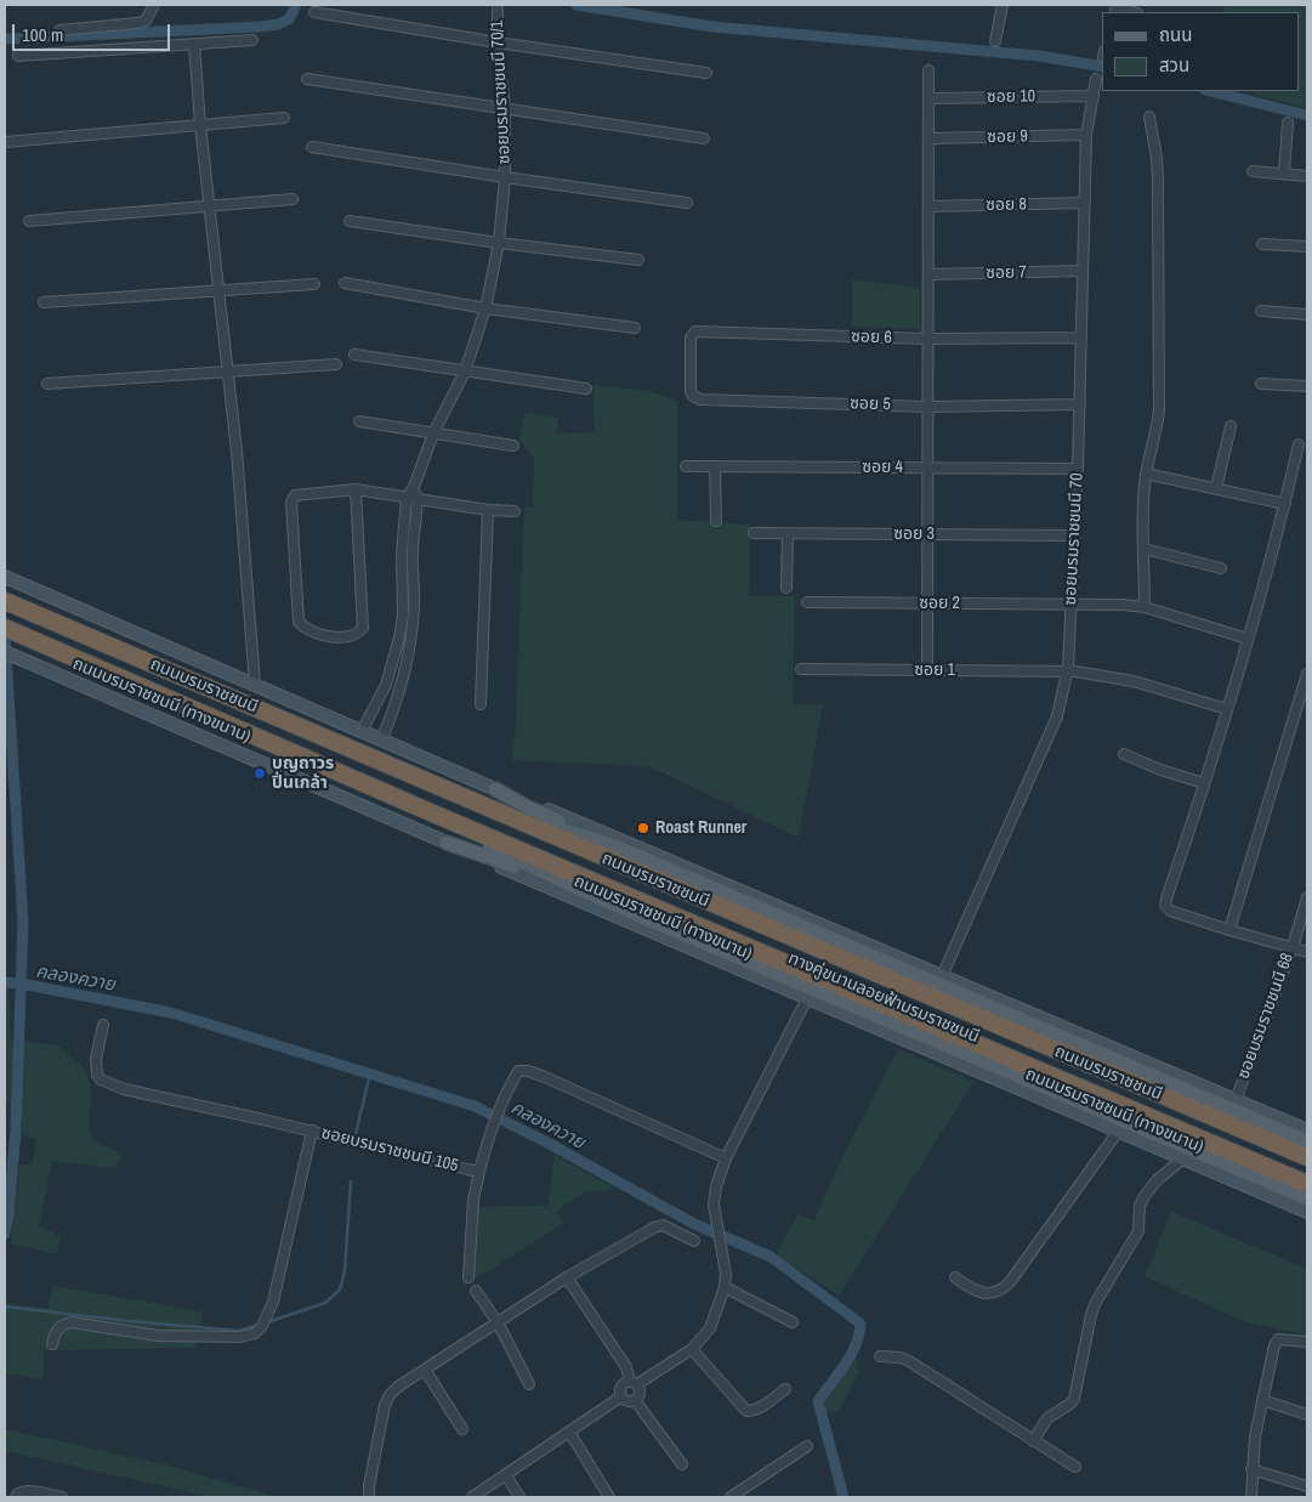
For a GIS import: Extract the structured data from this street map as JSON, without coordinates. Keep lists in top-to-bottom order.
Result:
{
  "streets": {
    "highway": ["ถนนบรมราชชนนี"],
    "main road": ["ถนนบรมราชชนนี (ทางขนาน)", "ทางคู่ขนานลอยฟ้าบรมราชชนนี"],
    "street": [
      "ซอยบรมราชชนนี 70/1",
      "ซอย 10",
      "ซอย 9",
      "ซอย 8",
      "ซอย 7",
      "ซอย 6",
      "ซอย 5",
      "ซอย 4",
      "ซอย 3",
      "ซอยบรมราชชนนี 70",
      "ซอย 2",
      "ซอย 1",
      "ซอยบรมราชชนนี 68",
      "ซอยบรมราชชนนี 105"
    ]
  },
  "crossings": [
    ["ซอย 10", "ซอยบรมราชชนนี 70"],
    ["ซอย 9", "ซอยบรมราชชนนี 70"],
    ["ซอย 8", "ซอยบรมราชชนนี 70"],
    ["ซอย 7", "ซอยบรมราชชนนี 70"],
    ["ซอย 6", "ซอย 5"],
    ["ซอย 6", "ซอยบรมราชชนนี 70"],
    ["ซอย 5", "ซอยบรมราชชนนี 70"],
    ["ซอย 4", "ซอยบรมราชชนนี 70"],
    ["ซอย 3", "ซอยบรมราชชนนี 70"],
    ["ซอยบรมราชชนนี 70", "ซอย 2"],
    ["ซอยบรมราชชนนี 70", "ซอย 1"],
    ["ถนนบรมราชชนนี", "ทางคู่ขนานลอยฟ้าบรมราชชนนี"]
  ],
  "water": ["คลองควาย"],
  "places": ["บุญถาวร ปิ่นเกล้า", "Roast Runner"],
  "legend": ["ถนน", "สวน"],
  "scale_bar": "100 m"
}
